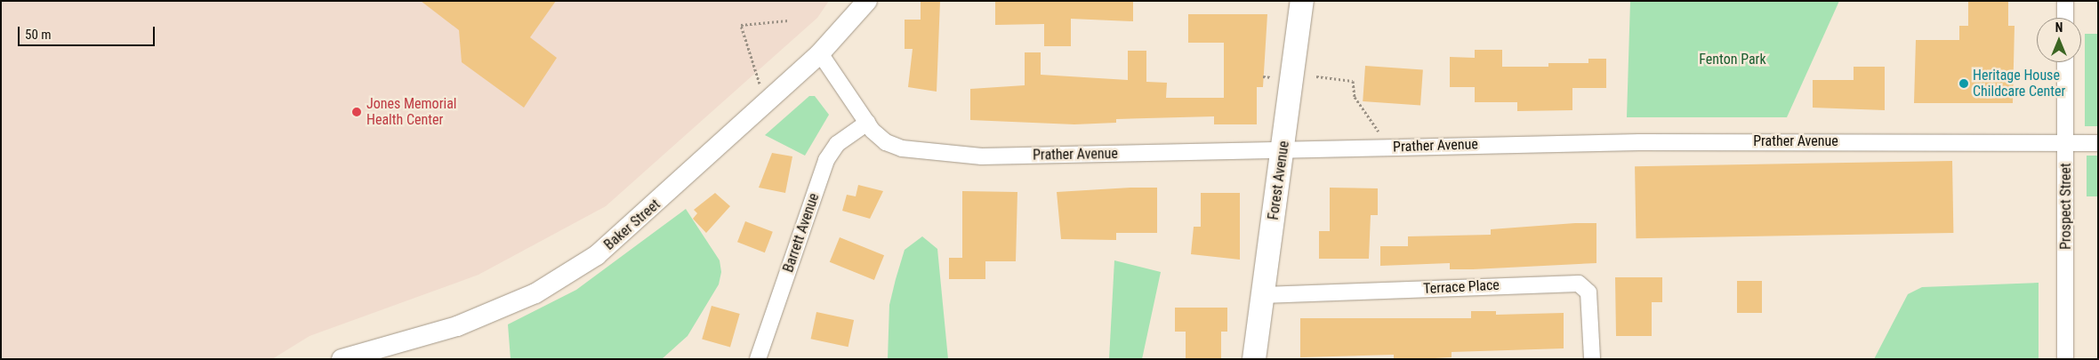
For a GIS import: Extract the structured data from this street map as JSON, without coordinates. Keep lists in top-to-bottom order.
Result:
{
  "streets": {
    "main road": ["Forest Avenue"],
    "street": [
      "Prather Avenue",
      "Prospect Street",
      "Baker Street",
      "Barrett Avenue",
      "Terrace Place"
    ]
  },
  "crossings": [
    ["Prather Avenue", "Forest Avenue"],
    ["Prather Avenue", "Prospect Street"],
    ["Prather Avenue", "Baker Street"],
    ["Prather Avenue", "Barrett Avenue"],
    ["Forest Avenue", "Terrace Place"]
  ],
  "parks": ["Fenton Park"],
  "places": ["Heritage House Childcare Center", "Jones Memorial Health Center"],
  "scale_bar": "50 m",
  "north": "top"
}
